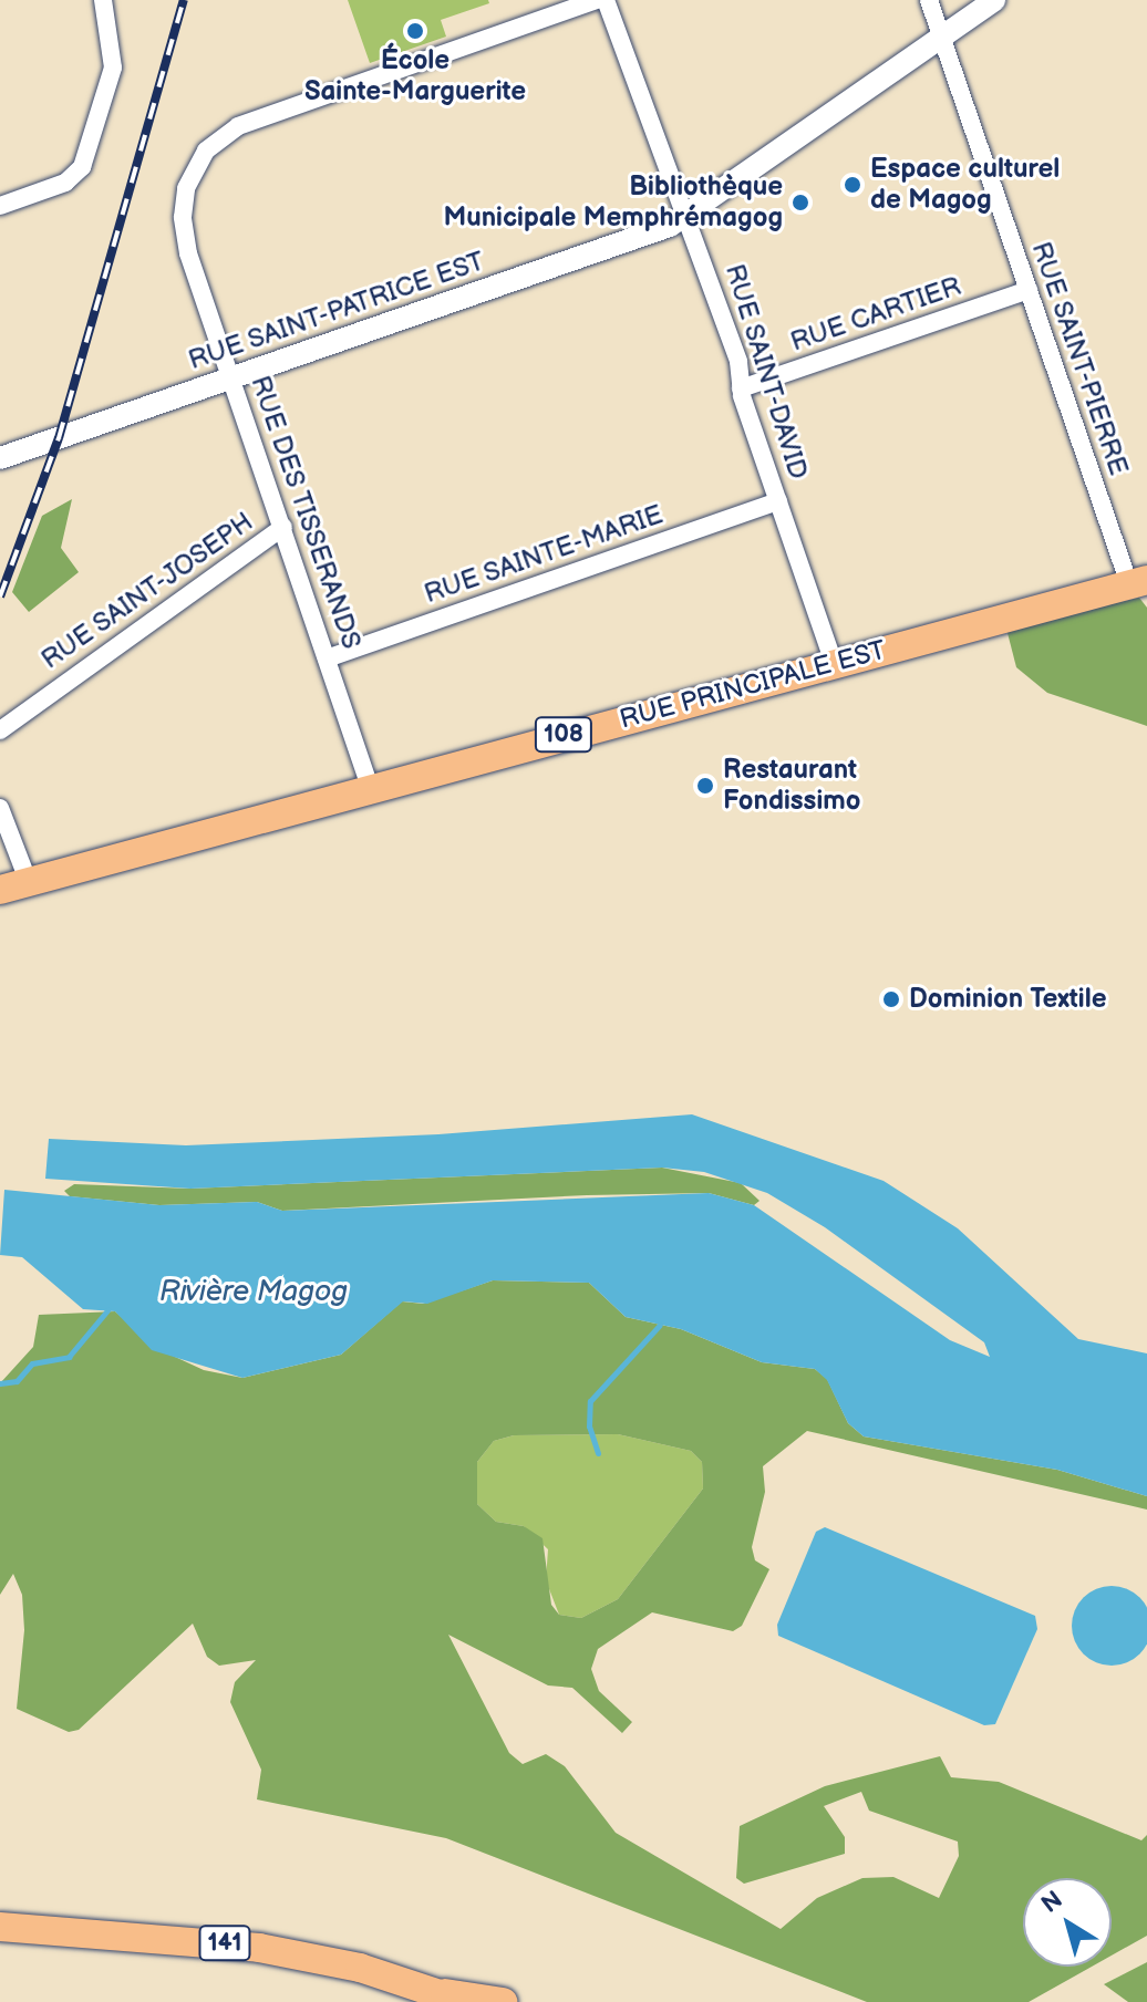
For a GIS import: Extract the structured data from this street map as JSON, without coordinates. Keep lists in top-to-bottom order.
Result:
{
  "streets": {
    "main road": ["RUE PRINCIPALE EST", "108", "141"],
    "street": [
      "RUE SAINT-PATRICE EST",
      "RUE CARTIER",
      "RUE SAINT-PIERRE",
      "RUE SAINT-DAVID",
      "RUE DES TISSERANDS",
      "RUE SAINTE-MARIE",
      "RUE SAINT-JOSEPH"
    ]
  },
  "crossings": [
    ["RUE SAINT-PATRICE EST", "RUE SAINT-PIERRE"],
    ["RUE SAINT-PATRICE EST", "RUE SAINT-DAVID"],
    ["RUE SAINT-PATRICE EST", "RUE DES TISSERANDS"],
    ["RUE CARTIER", "RUE SAINT-PIERRE"],
    ["RUE CARTIER", "RUE SAINT-DAVID"],
    ["RUE SAINT-PIERRE", "RUE PRINCIPALE EST"],
    ["RUE SAINT-DAVID", "RUE SAINTE-MARIE"],
    ["RUE SAINT-DAVID", "RUE PRINCIPALE EST"],
    ["RUE DES TISSERANDS", "RUE SAINTE-MARIE"],
    ["RUE DES TISSERANDS", "RUE SAINT-JOSEPH"],
    ["RUE DES TISSERANDS", "RUE PRINCIPALE EST"]
  ],
  "water": ["Rivière Magog"],
  "places": [
    "École Sainte-Marguerite",
    "Espace culturel de Magog",
    "Bibliothèque Municipale Memphrémagog",
    "Restaurant Fondissimo",
    "Dominion Textile"
  ],
  "north": "top left"
}
